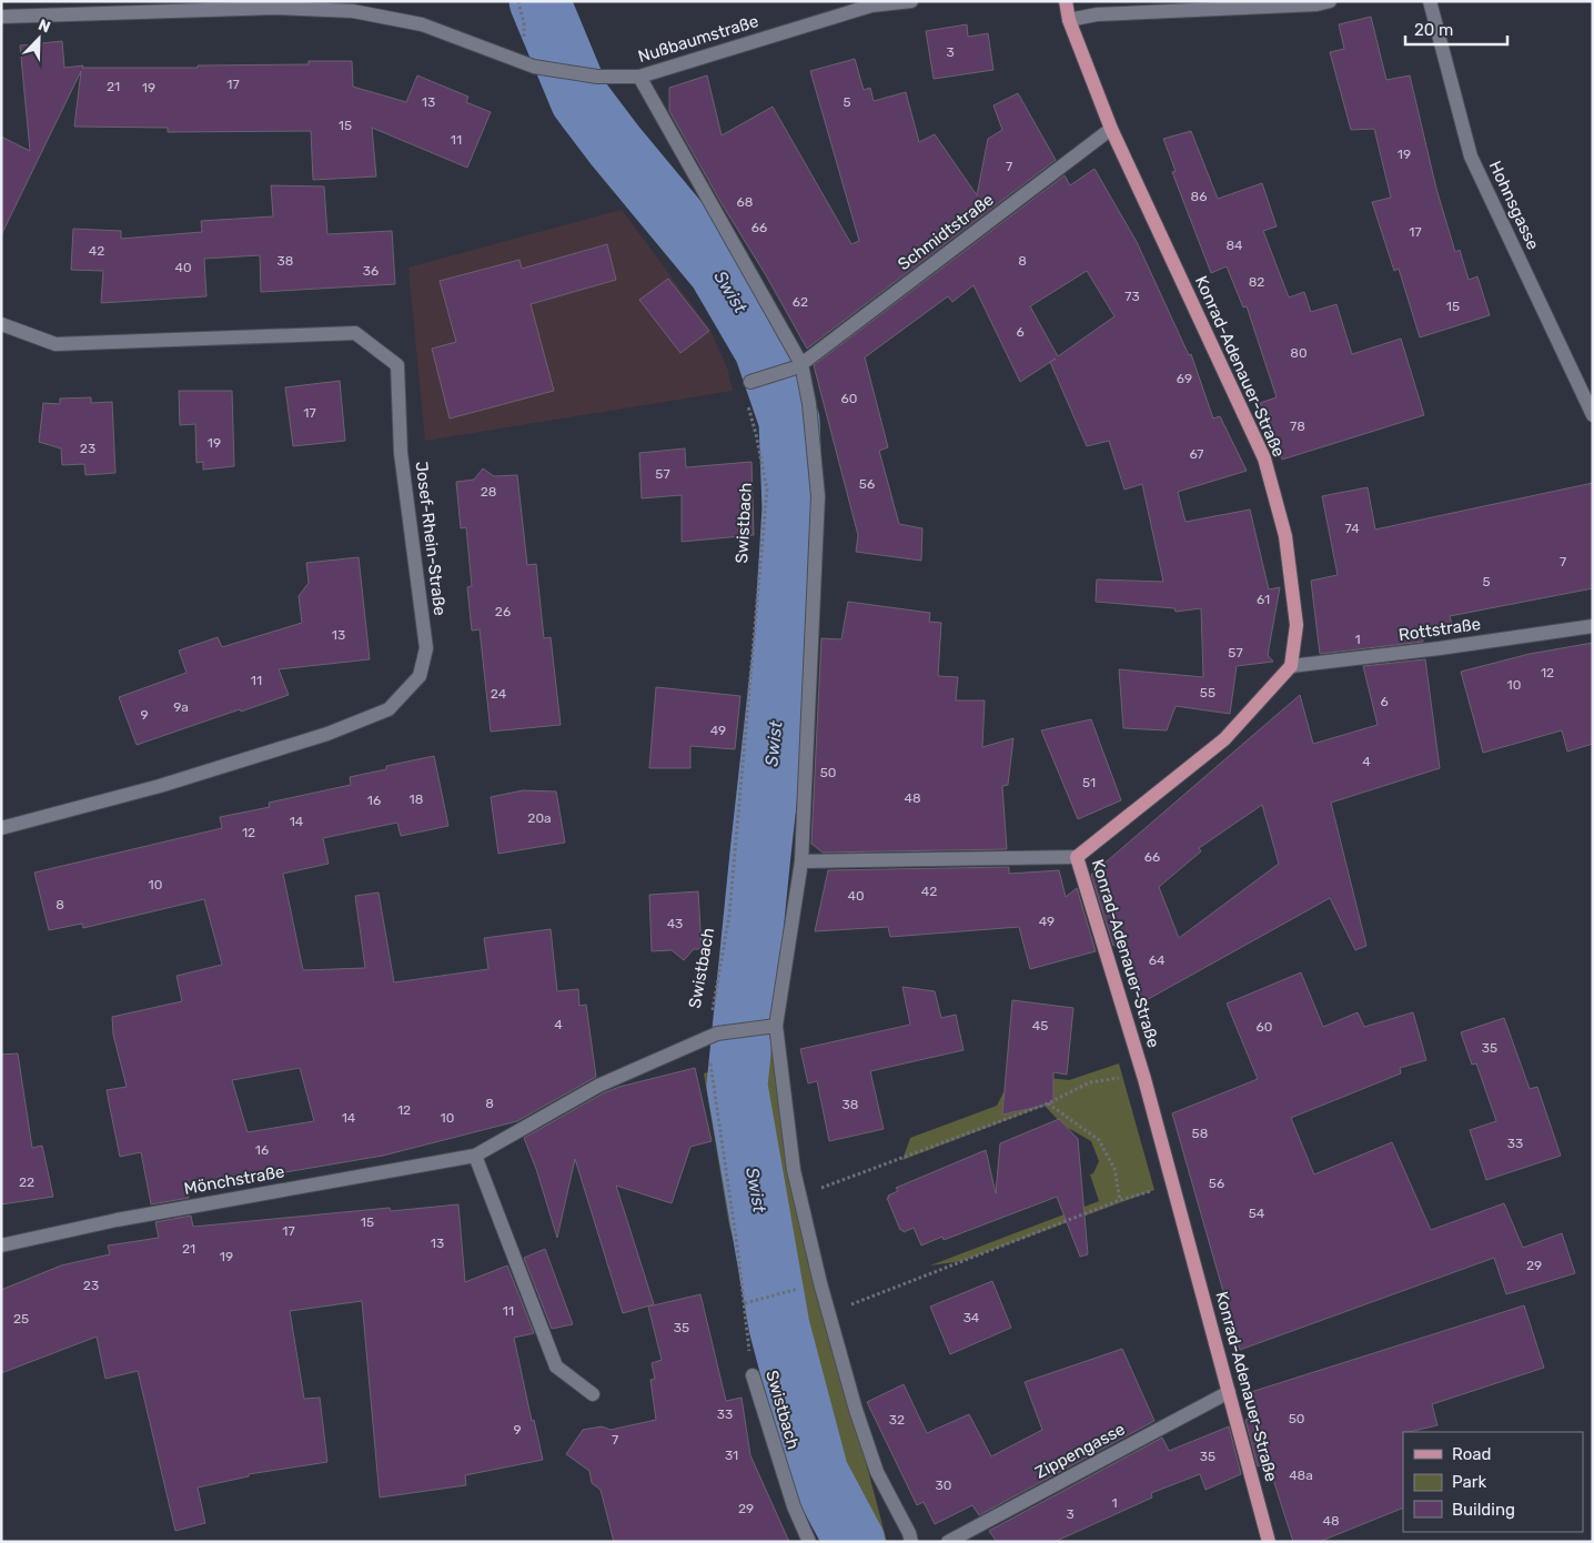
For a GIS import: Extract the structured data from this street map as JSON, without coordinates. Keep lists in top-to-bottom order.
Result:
{
  "streets": {
    "main road": ["Konrad-Adenauer-Straße"],
    "street": [
      "Nußbaumstraße",
      "Hohnsgasse",
      "Schmidtstraße",
      "Swistbach",
      "Josef-Rhein-Straße",
      "Rottstraße",
      "Mönchstraße",
      "Zippengasse"
    ]
  },
  "crossings": [
    ["Schmidtstraße", "Konrad-Adenauer-Straße"],
    ["Konrad-Adenauer-Straße", "Rottstraße"],
    ["Konrad-Adenauer-Straße", "Zippengasse"],
    ["Swistbach", "Mönchstraße"]
  ],
  "water": ["Swist"],
  "house_numbers": [
    "3",
    "17",
    "21",
    "19",
    "13",
    "5",
    "15",
    "11",
    "19",
    "7",
    "86",
    "68",
    "66",
    "17",
    "84",
    "42",
    "38",
    "8",
    "40",
    "36",
    "82",
    "73",
    "62",
    "15",
    "6",
    "80",
    "69",
    "60",
    "17",
    "78",
    "19",
    "23",
    "67",
    "57",
    "56",
    "28",
    "74",
    "7",
    "5",
    "61",
    "26",
    "13",
    "1",
    "57",
    "12",
    "11",
    "10",
    "55",
    "24",
    "6",
    "9a",
    "9",
    "49",
    "4",
    "50",
    "51",
    "48",
    "18",
    "16",
    "20a",
    "14",
    "12",
    "66",
    "10",
    "42",
    "40",
    "8",
    "49",
    "43",
    "64",
    "4",
    "45",
    "60",
    "35",
    "8",
    "38",
    "12",
    "14",
    "10",
    "58",
    "33",
    "16",
    "22",
    "56",
    "54",
    "15",
    "17",
    "13",
    "21",
    "19",
    "29",
    "23",
    "11",
    "34",
    "25",
    "35",
    "33",
    "50",
    "32",
    "9",
    "7",
    "31",
    "35",
    "48a",
    "30",
    "1",
    "29",
    "3",
    "48"
  ],
  "legend": ["Road", "Park", "Building"],
  "scale_bar": "20 m",
  "north": "top right"
}
